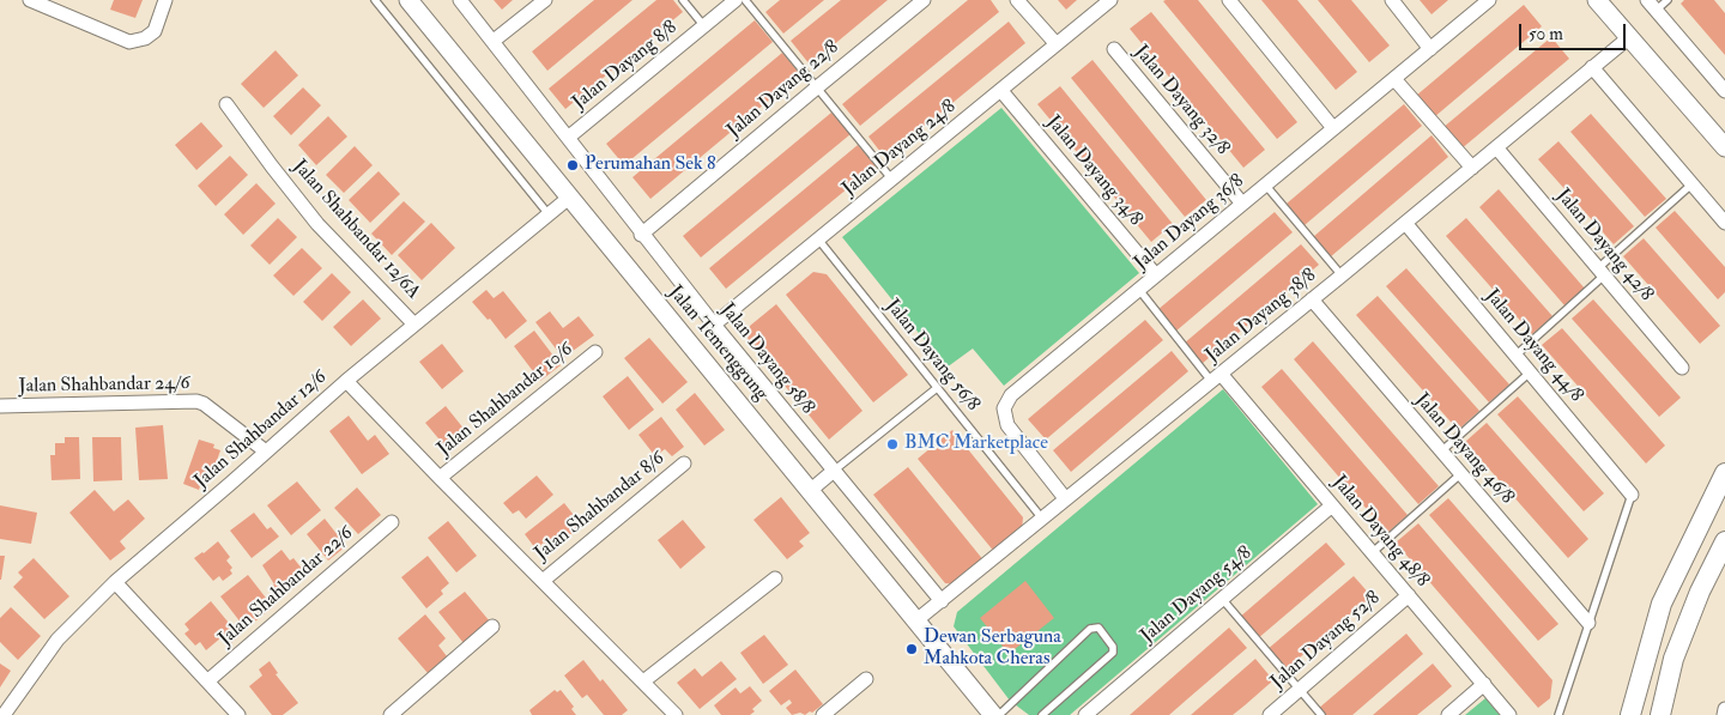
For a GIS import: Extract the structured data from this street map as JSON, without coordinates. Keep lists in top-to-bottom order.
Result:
{
  "streets": {
    "street": [
      "Jalan Dayang 8/8",
      "Jalan Dayang 22/8",
      "Jalan Dayang 32/8",
      "Jalan Dayang 24/8",
      "Jalan Dayang 34/8",
      "Jalan Dayang 36/8",
      "Jalan Shahbandar 12/6A",
      "Jalan Dayang 42/8",
      "Jalan Dayang 38/8",
      "Jalan Temenggung",
      "Jalan Dayang 44/8",
      "Jalan Dayang 58/8",
      "Jalan Shahbandar 24/6",
      "Jalan Shahbandar 10/6",
      "Jalan Shahbandar 12/6",
      "Jalan Dayang 46/8",
      "Jalan Shahbandar 8/6",
      "Jalan Dayang 48/8",
      "Jalan Shahbandar 22/6",
      "Jalan Dayang 54/8",
      "Jalan Dayang 52/8"
    ],
    "lane": ["Jalan Dayang 56/8"]
  },
  "crossings": [
    ["Jalan Dayang 8/8", "Jalan Dayang 58/8"],
    ["Jalan Dayang 22/8", "Jalan Dayang 58/8"],
    ["Jalan Dayang 32/8", "Jalan Dayang 36/8"],
    ["Jalan Dayang 24/8", "Jalan Dayang 34/8"],
    ["Jalan Dayang 24/8", "Jalan Dayang 56/8"],
    ["Jalan Dayang 24/8", "Jalan Dayang 58/8"],
    ["Jalan Dayang 34/8", "Jalan Dayang 36/8"],
    ["Jalan Dayang 36/8", "Jalan Dayang 38/8"],
    ["Jalan Shahbandar 12/6A", "Jalan Shahbandar 12/6"],
    ["Jalan Dayang 42/8", "Jalan Dayang 38/8"],
    ["Jalan Dayang 38/8", "Jalan Temenggung"],
    ["Jalan Dayang 38/8", "Jalan Dayang 44/8"],
    ["Jalan Dayang 38/8", "Jalan Dayang 56/8"],
    ["Jalan Dayang 38/8", "Jalan Dayang 58/8"],
    ["Jalan Dayang 38/8", "Jalan Dayang 46/8"],
    ["Jalan Dayang 38/8", "Jalan Dayang 48/8"],
    ["Jalan Temenggung", "Jalan Shahbandar 12/6"],
    ["Jalan Shahbandar 24/6", "Jalan Shahbandar 12/6"],
    ["Jalan Dayang 48/8", "Jalan Dayang 54/8"],
    ["Jalan Dayang 48/8", "Jalan Dayang 52/8"]
  ],
  "places": ["Perumahan Sek 8", "BMC Marketplace", "Dewan Serbaguna Mahkota Cheras"],
  "scale_bar": "50 m"
}
